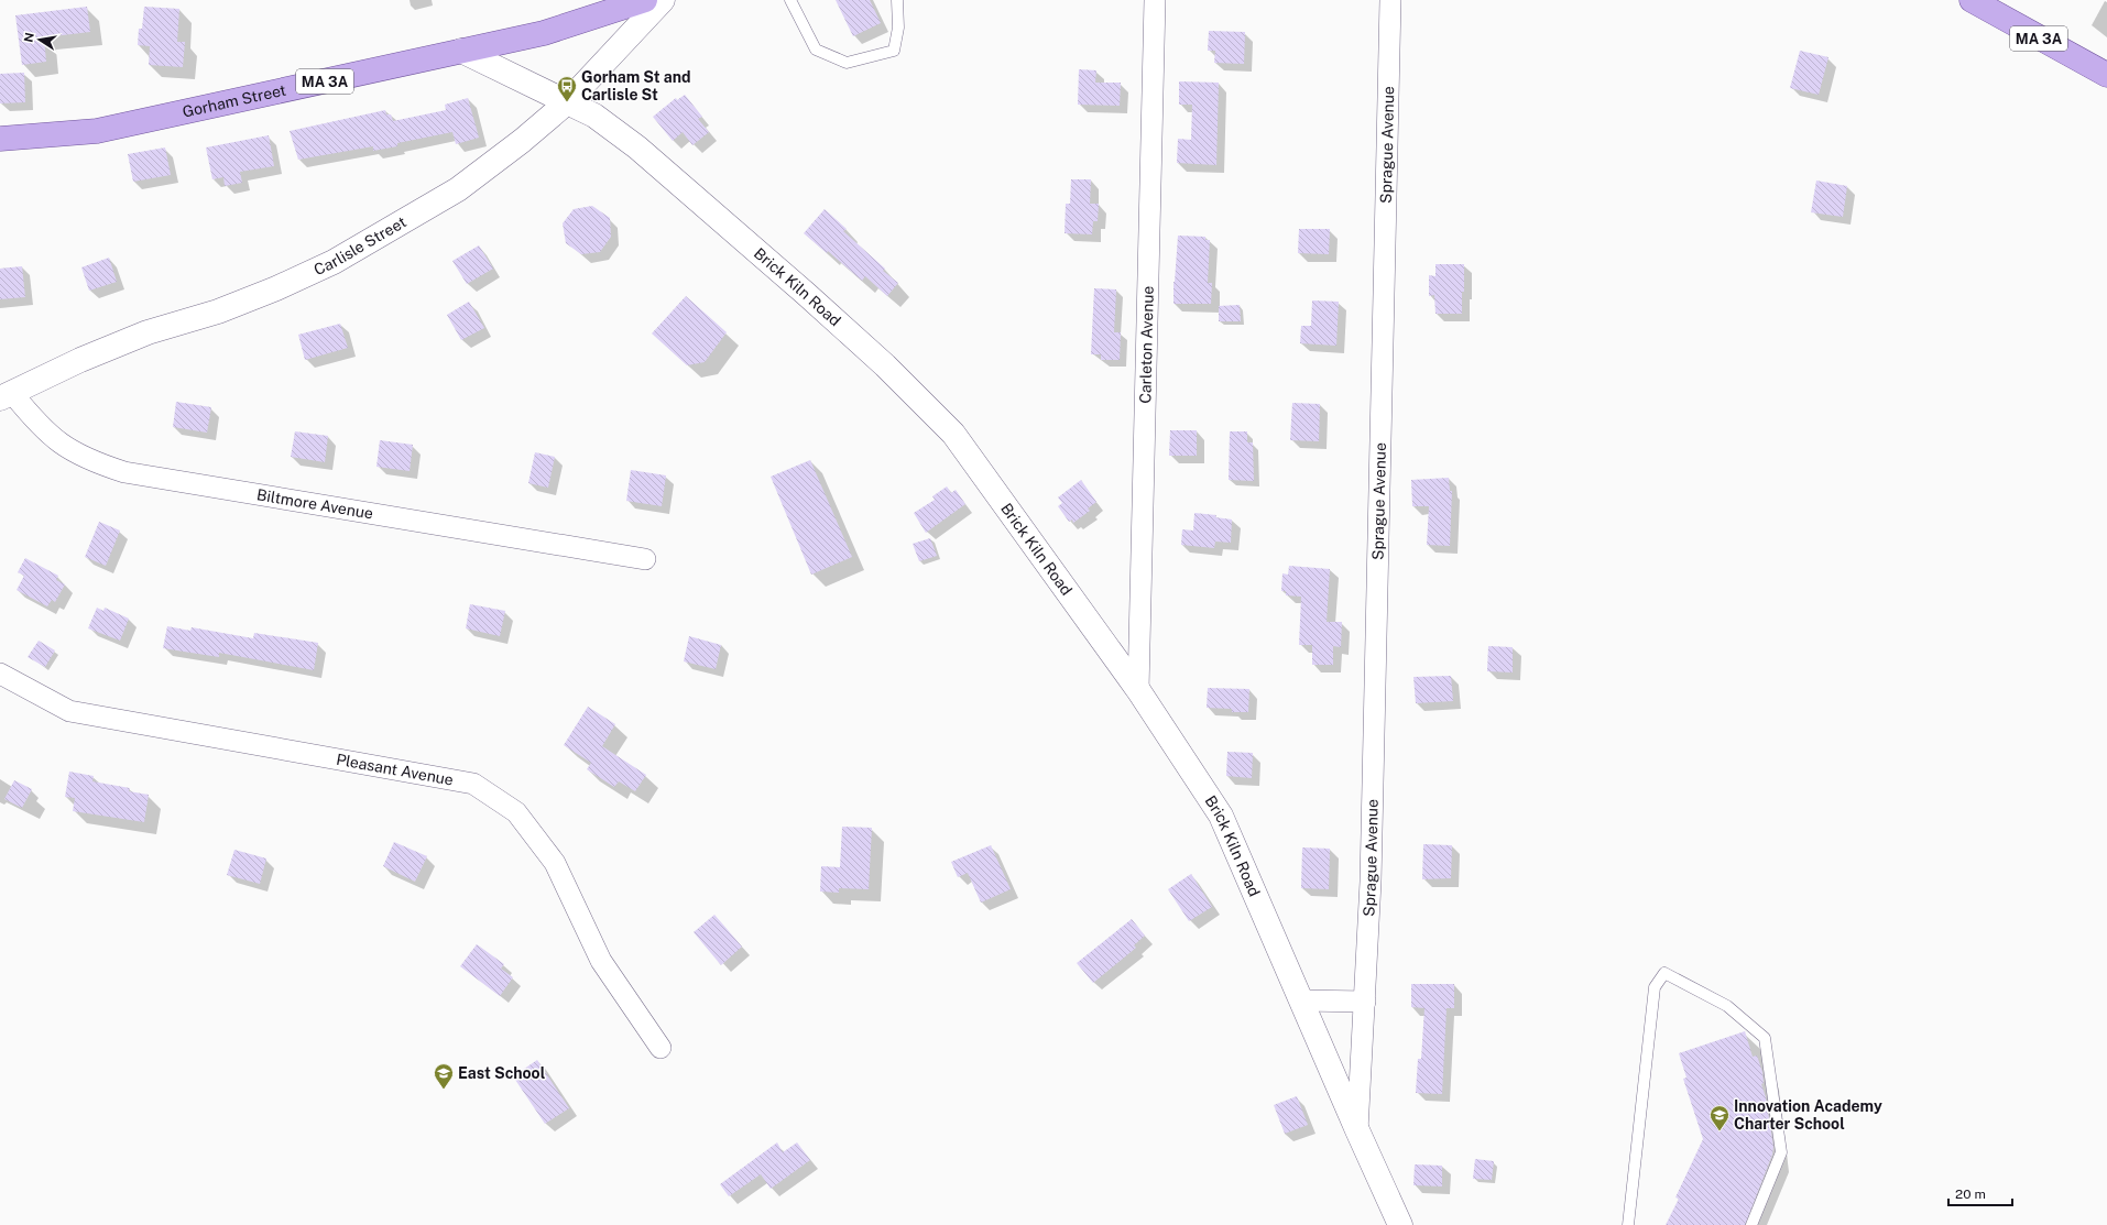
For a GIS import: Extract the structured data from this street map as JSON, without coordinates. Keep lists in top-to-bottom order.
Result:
{
  "streets": {
    "main road": ["MA 3A", "Gorham Street"],
    "street": [
      "Sprague Avenue",
      "Carlisle Street",
      "Brick Kiln Road",
      "Carleton Avenue",
      "Biltmore Avenue",
      "Pleasant Avenue"
    ]
  },
  "crossings": [
    ["Gorham Street", "Brick Kiln Road"],
    ["Sprague Avenue", "Brick Kiln Road"],
    ["Carlisle Street", "Brick Kiln Road"],
    ["Carlisle Street", "Biltmore Avenue"],
    ["Brick Kiln Road", "Carleton Avenue"]
  ],
  "places": {
    "bus stop": ["Gorham St and Carlisle St"],
    "school or university": ["East School", "Innovation Academy Charter School"]
  },
  "scale_bar": "20 m",
  "north": "left"
}
